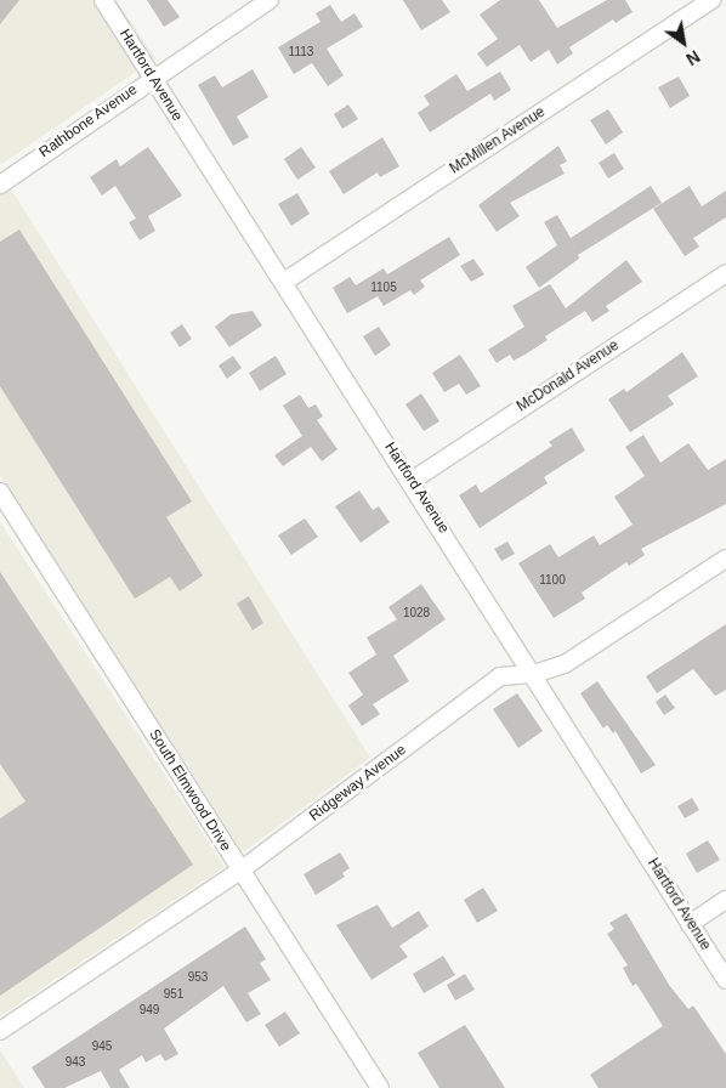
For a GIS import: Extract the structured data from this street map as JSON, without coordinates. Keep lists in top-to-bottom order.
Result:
{
  "streets": {
    "street": [
      "Hartford Avenue",
      "Rathbone Avenue",
      "McMillen Avenue",
      "McDonald Avenue",
      "Ridgeway Avenue",
      "South Elmwood Drive"
    ]
  },
  "crossings": [
    ["Hartford Avenue", "Rathbone Avenue"],
    ["Hartford Avenue", "McMillen Avenue"],
    ["Hartford Avenue", "McDonald Avenue"],
    ["Hartford Avenue", "Ridgeway Avenue"],
    ["Ridgeway Avenue", "South Elmwood Drive"]
  ],
  "house_numbers": [
    "1113",
    "1105",
    "1100",
    "1028",
    "953",
    "951",
    "949",
    "945",
    "943"
  ],
  "north": "bottom right"
}
